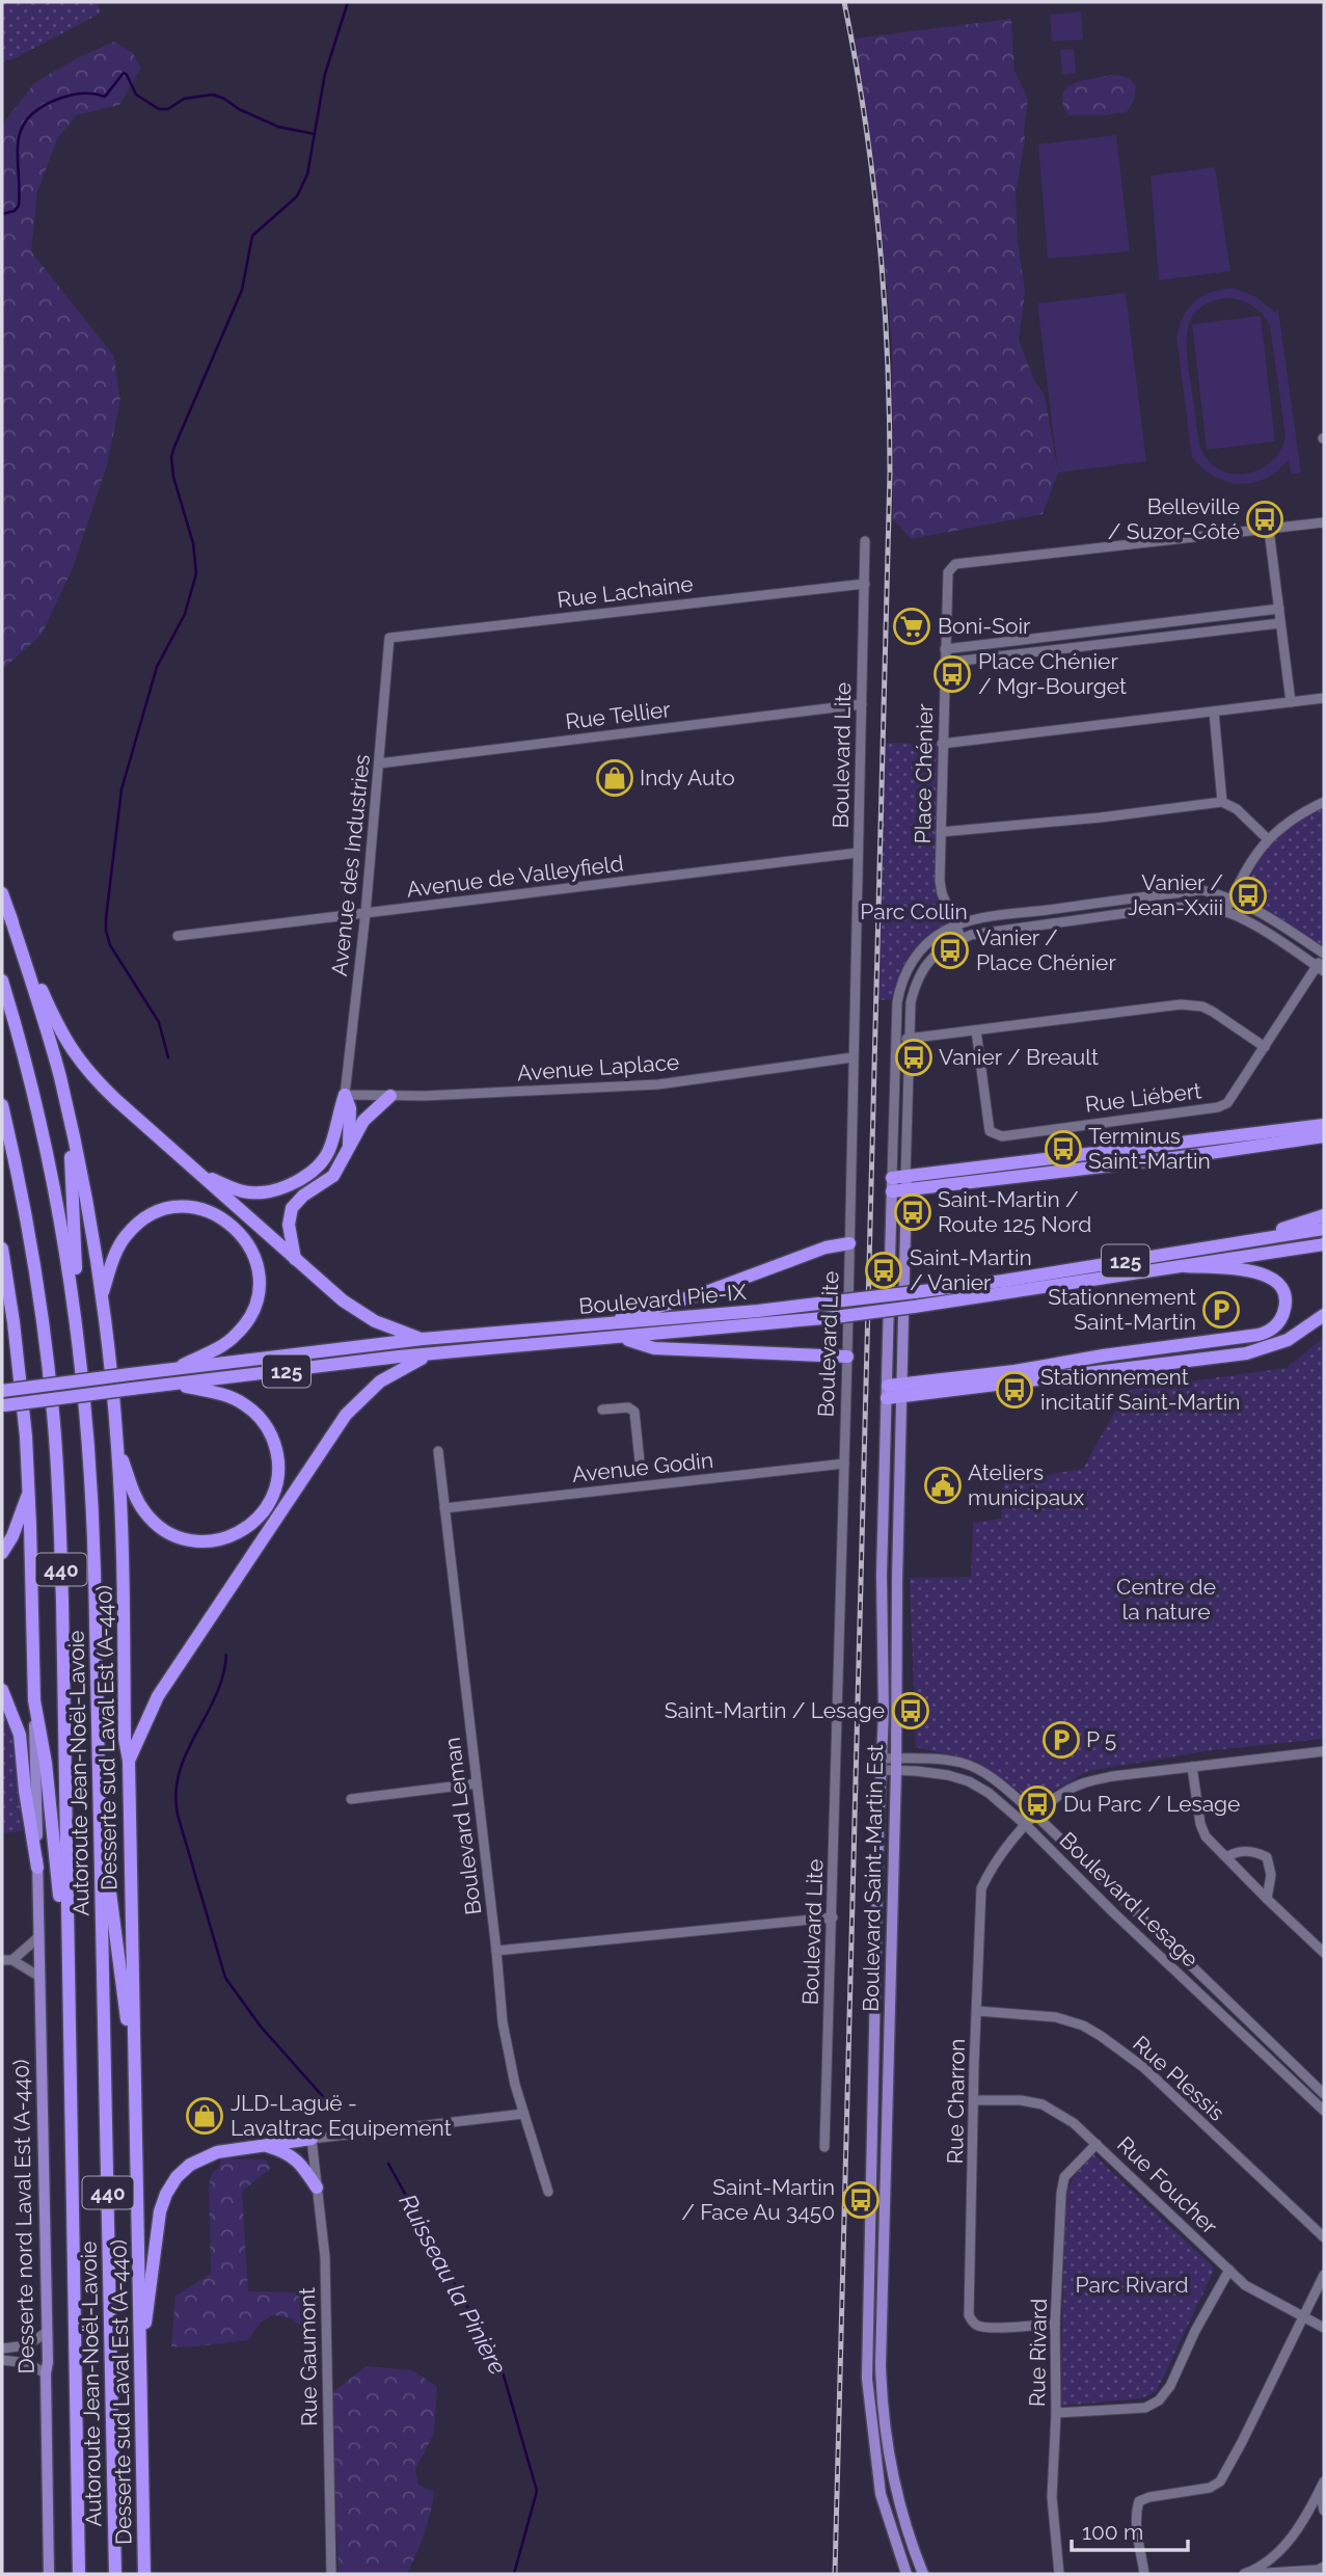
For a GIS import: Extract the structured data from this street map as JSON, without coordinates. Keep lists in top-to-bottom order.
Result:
{
  "streets": {
    "highway": [
      "125",
      "Boulevard Pie-IX",
      "440",
      "Desserte sud Laval Est (A-440)",
      "Autoroute Jean-Noël-Lavoie",
      "Desserte nord Laval Est (A-440)"
    ],
    "main road": ["Boulevard Saint-Martin Est"],
    "street": [
      "Rue Lachaine",
      "Rue Tellier",
      "Boulevard Lite",
      "Place Chénier",
      "Avenue des Industries",
      "Avenue de Valleyfield",
      "Avenue Laplace",
      "Rue Liébert",
      "Avenue Godin",
      "Boulevard Leman",
      "Boulevard Lesage",
      "Rue Plessis",
      "Rue Charron",
      "Rue Foucher",
      "Rue Rivard",
      "Rue Gaumont"
    ]
  },
  "crossings": [
    ["Rue Lachaine", "Boulevard Lite"],
    ["Rue Lachaine", "Avenue des Industries"],
    ["Rue Tellier", "Boulevard Lite"],
    ["Rue Tellier", "Avenue des Industries"],
    ["Boulevard Lite", "Avenue de Valleyfield"],
    ["Boulevard Lite", "Avenue Laplace"],
    ["Boulevard Lite", "Avenue Godin"],
    ["Avenue des Industries", "Avenue de Valleyfield"],
    ["Avenue des Industries", "Avenue Laplace"],
    ["Avenue Godin", "Boulevard Leman"],
    ["Boulevard Saint-Martin Est", "Boulevard Lesage"],
    ["Boulevard Lesage", "Rue Charron"],
    ["Rue Plessis", "Rue Charron"],
    ["Rue Charron", "Rue Foucher"],
    ["Rue Charron", "Rue Rivard"],
    ["Rue Foucher", "Rue Rivard"]
  ],
  "water": ["Ruisseau la Pinière"],
  "parks": ["Parc Collin", "Centre de la nature", "Parc Rivard"],
  "places": {
    "bus stop": [
      "Belleville / Suzor-Côté",
      "Place Chénier / Mgr-Bourget",
      "Vanier / Jean-Xxiii",
      "Vanier / Place Chénier",
      "Vanier / Breault",
      "Terminus Saint-Martin",
      "Saint-Martin / Route 125 Nord",
      "Saint-Martin / Vanier",
      "Stationnement incitatif Saint-Martin",
      "Saint-Martin / Lesage",
      "Du Parc / Lesage",
      "Saint-Martin / Face Au 3450"
    ],
    "supermarket": ["Boni-Soir"],
    "shop": ["Indy Auto", "JLD-Laguë - Lavaltrac Equipement"],
    "parking": ["Stationnement Saint-Martin", "P 5"],
    "public building": ["Ateliers municipaux"]
  },
  "scale_bar": "100 m"
}
